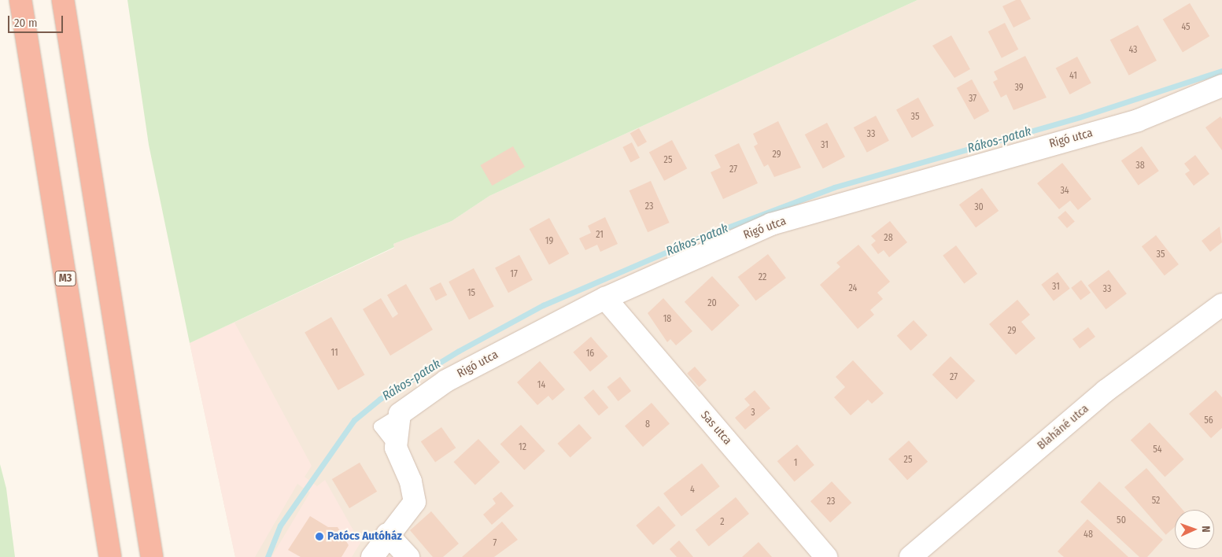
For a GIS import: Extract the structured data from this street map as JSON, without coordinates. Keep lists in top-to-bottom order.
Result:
{
  "streets": {
    "highway": ["M3"],
    "street": ["Rigó utca", "Blaháné utca", "Sas utca"]
  },
  "crossings": [
    ["Rigó utca", "Sas utca"]
  ],
  "water": ["Rákos-patak"],
  "places": ["Patócs Autóház"],
  "house_numbers": [
    "45",
    "43",
    "41",
    "39",
    "37",
    "35",
    "33",
    "31",
    "29",
    "25",
    "38",
    "27",
    "34",
    "23",
    "30",
    "21",
    "28",
    "19",
    "35",
    "17",
    "22",
    "31",
    "24",
    "33",
    "15",
    "20",
    "18",
    "29",
    "11",
    "16",
    "27",
    "14",
    "3",
    "56",
    "8",
    "12",
    "54",
    "25",
    "1",
    "4",
    "52",
    "23",
    "50",
    "2",
    "48",
    "7"
  ],
  "scale_bar": "20 m",
  "north": "right"
}
